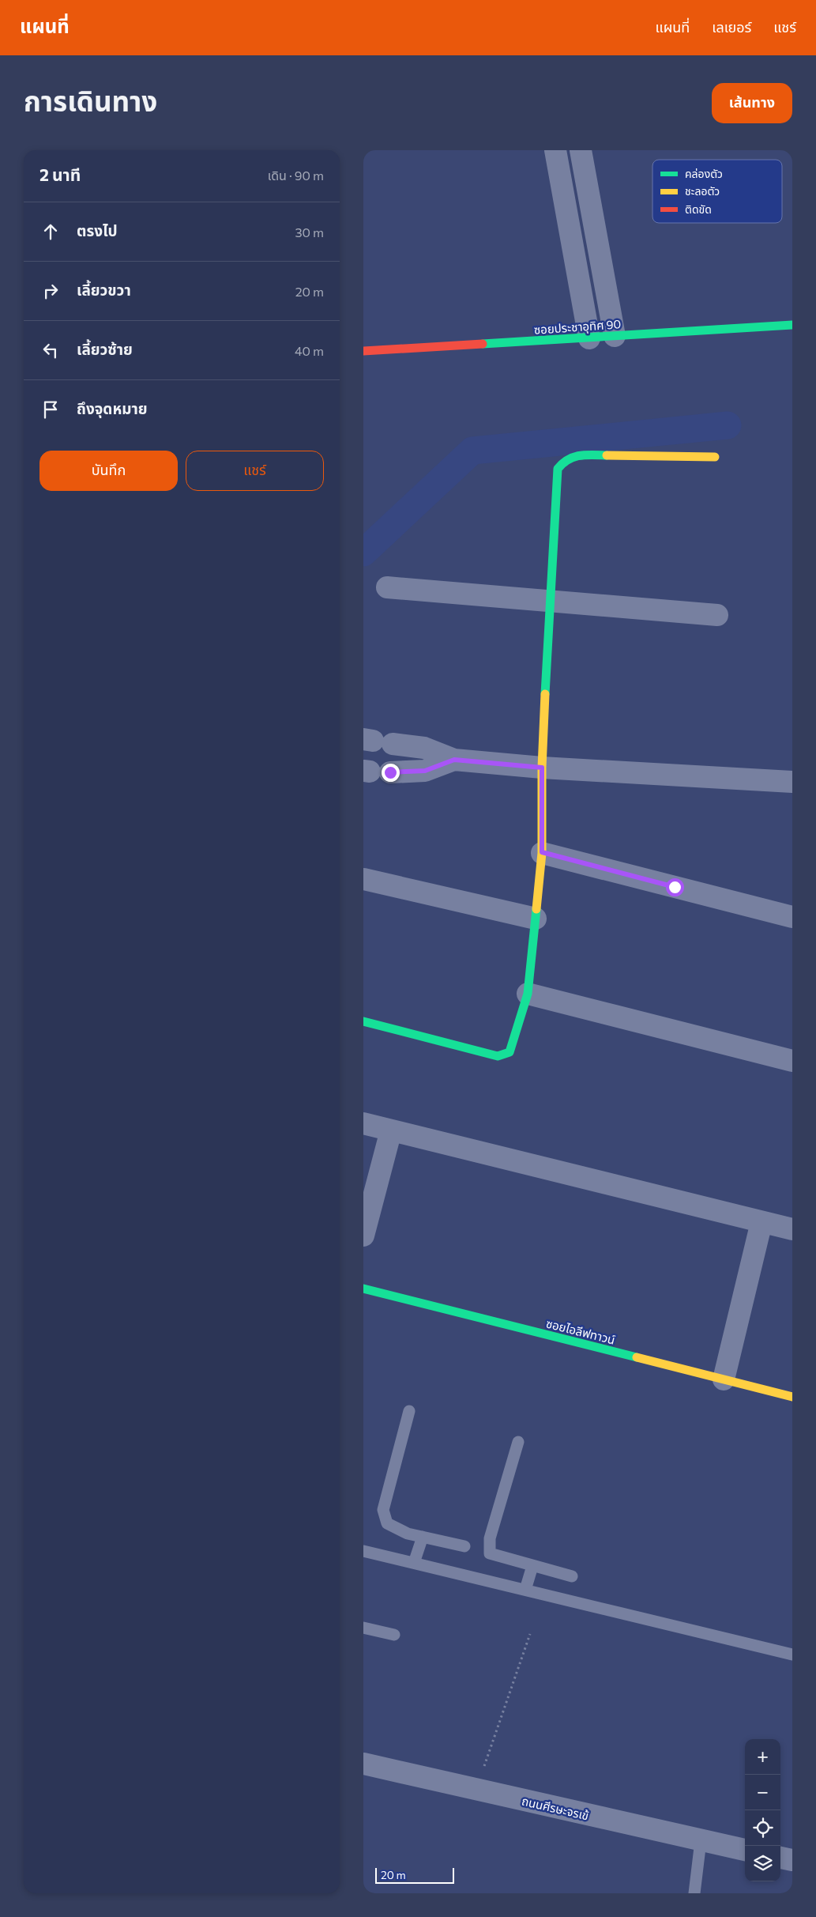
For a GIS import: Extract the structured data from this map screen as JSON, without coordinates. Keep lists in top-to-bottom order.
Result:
{
  "streets": {
    "street": ["ซอยประชาอุทิศ 90", "ซอยไอลีฟทาวน์", "ถนนศีรษะจรเข้"]
  },
  "legend": ["คล่องตัว", "ชะลอตัว", "ติดขัด"],
  "scale_bar": "20 m",
  "page": {
    "header": "แผนที่",
    "nav": ["แผนที่", "เลเยอร์", "แชร์"],
    "title": "การเดินทาง",
    "buttons": [
      "เส้นทาง",
      ["บันทึก", "แชร์"]
    ],
    "heading": ["2 นาที", "เดิน · 90 m"],
    "list": [
      ["ตรงไป", "30 m"],
      ["เลี้ยวขวา", "20 m"],
      ["เลี้ยวซ้าย", "40 m"],
      "ถึงจุดหมาย"
    ],
    "map_buttons": ["+", "−"],
    "scale": "20 m"
  }
}
